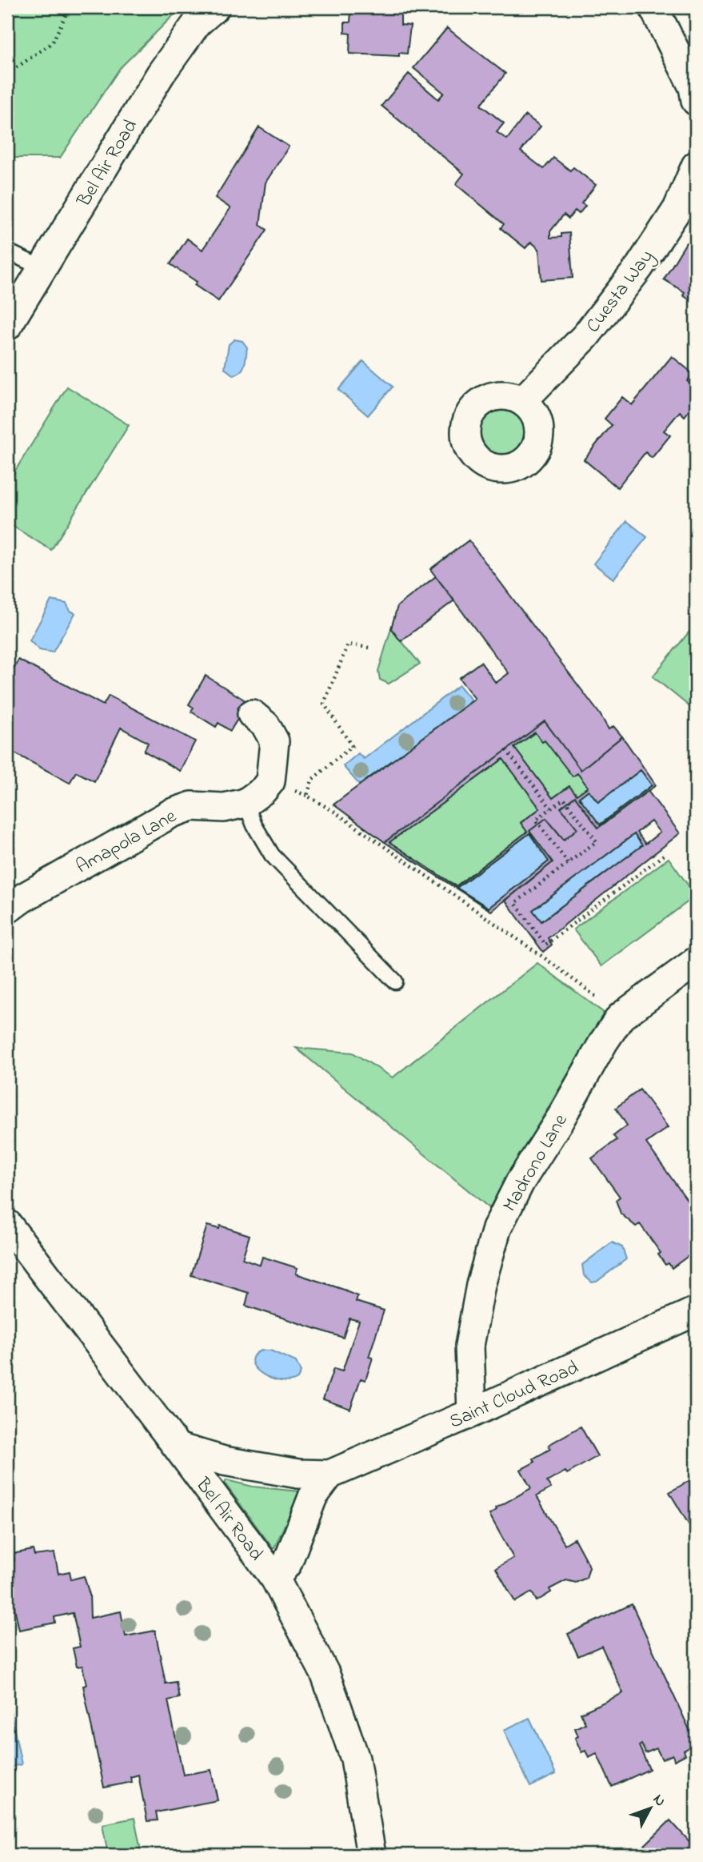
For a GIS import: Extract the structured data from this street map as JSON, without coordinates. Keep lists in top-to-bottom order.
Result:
{
  "streets": {
    "street": [
      "Bel Air Road",
      "Cuesta Way",
      "Amapola Lane",
      "Madrono Lane",
      "Saint Cloud Road"
    ]
  },
  "crossings": [
    ["Bel Air Road", "Saint Cloud Road"],
    ["Madrono Lane", "Saint Cloud Road"]
  ],
  "north": "top right"
}
